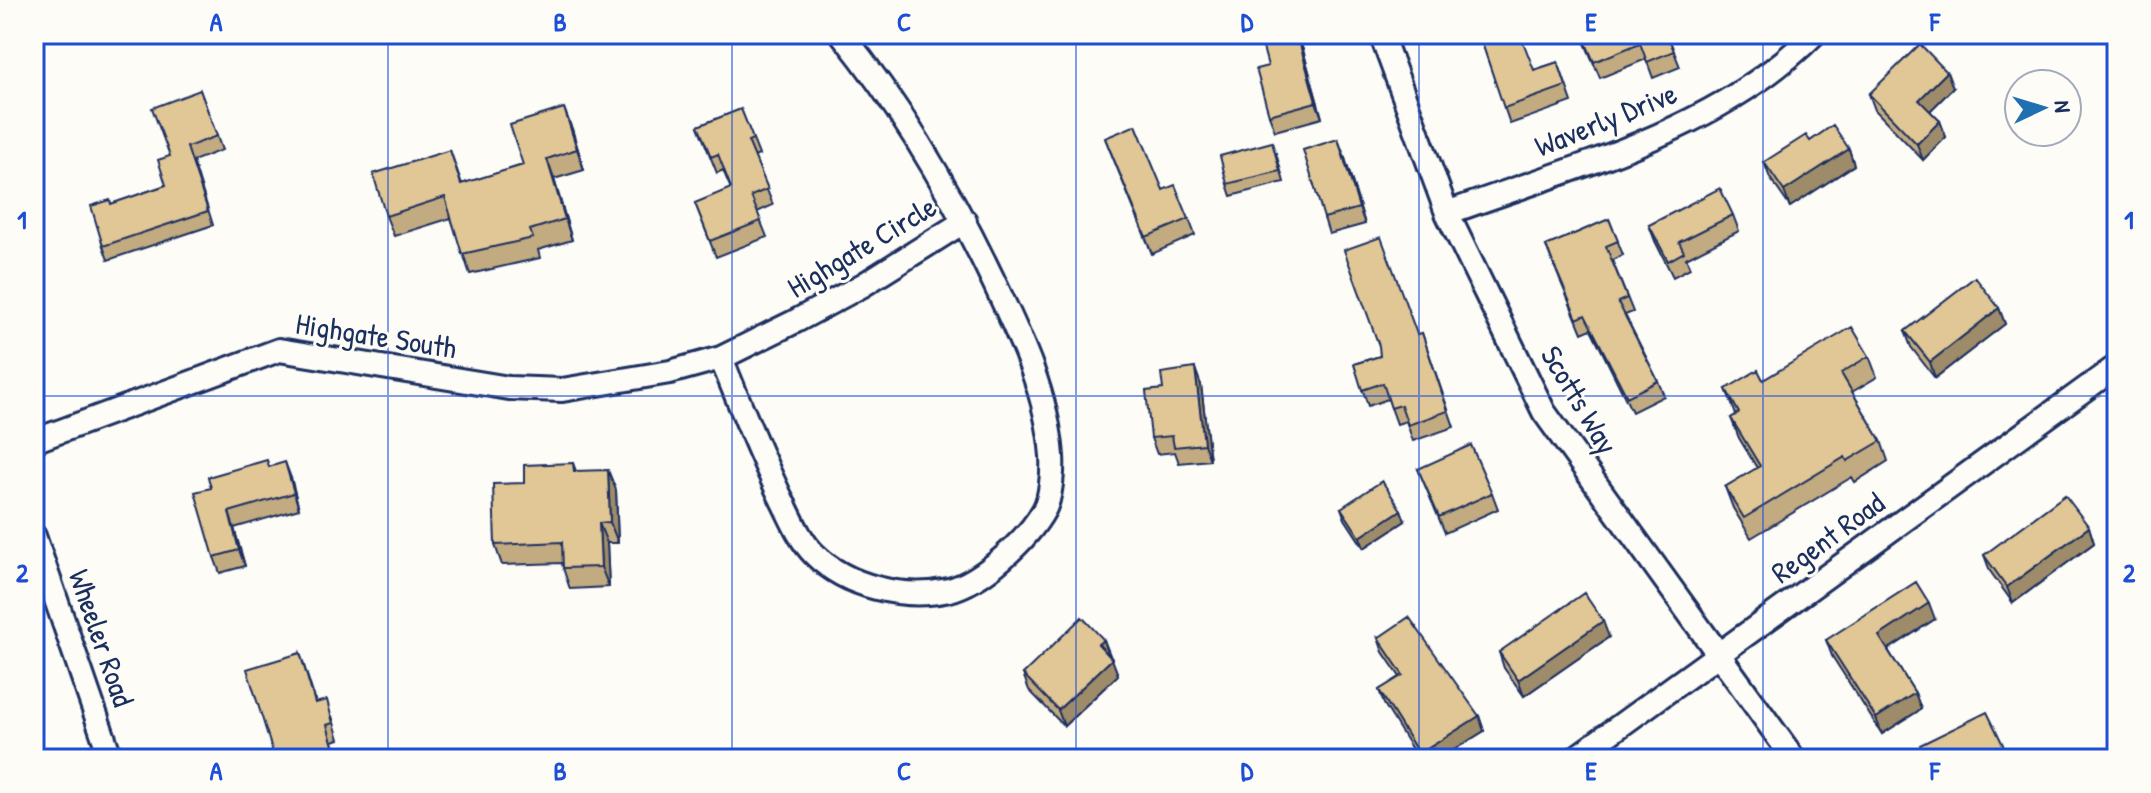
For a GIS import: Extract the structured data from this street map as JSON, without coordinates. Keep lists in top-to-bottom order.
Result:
{
  "streets": {
    "street": [
      "Waverly Drive",
      "Highgate Circle",
      "Highgate South",
      "Scotts Way",
      "Regent Road",
      "Wheeler Road"
    ]
  },
  "crossings": [
    ["Waverly Drive", "Scotts Way"],
    ["Highgate Circle", "Highgate South"],
    ["Scotts Way", "Regent Road"]
  ],
  "north": "right",
  "grid": {
    "columns": [
      "A",
      "B",
      "C",
      "D",
      "E",
      "F"
    ],
    "rows": ["1", "2"]
  }
}
